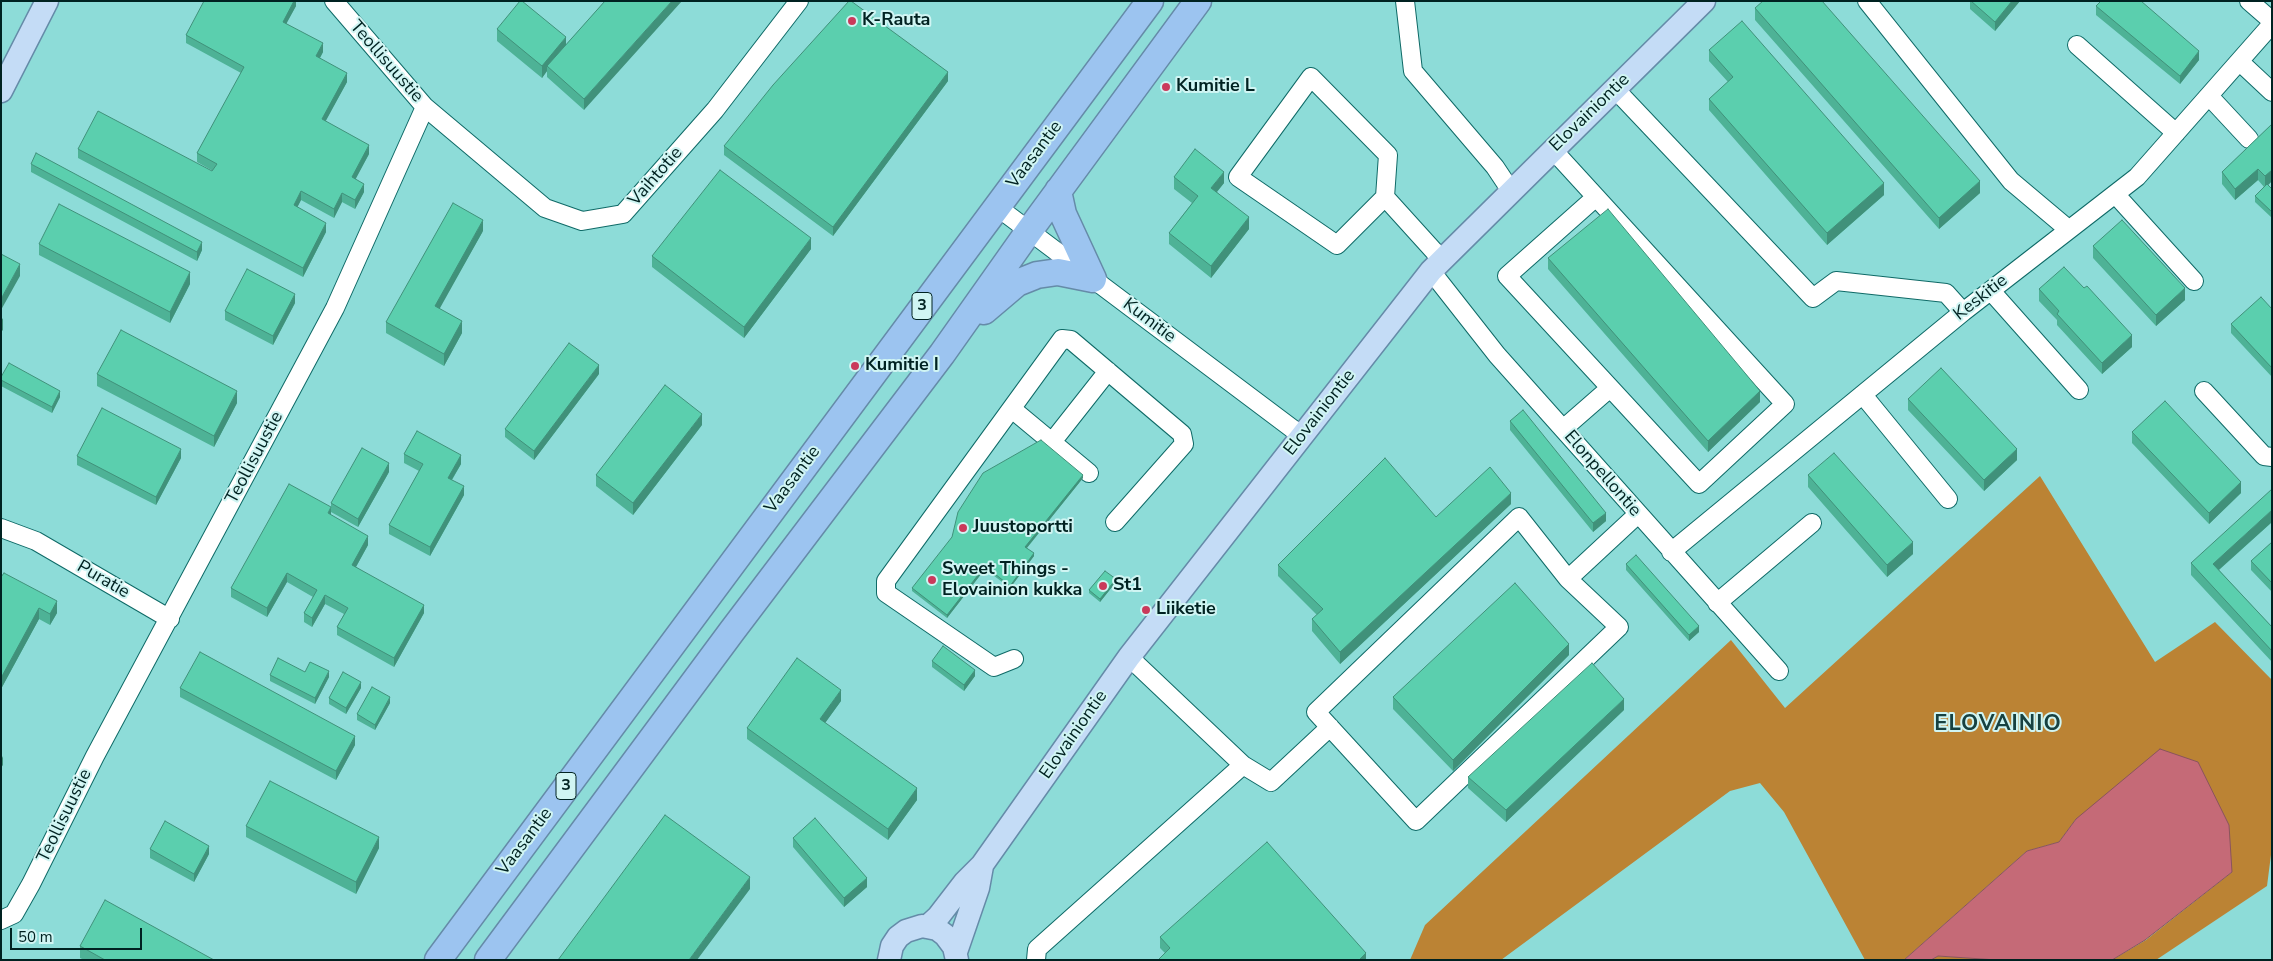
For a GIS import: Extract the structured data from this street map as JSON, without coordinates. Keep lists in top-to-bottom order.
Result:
{
  "streets": {
    "highway": ["Vaasantie", "3"],
    "main road": ["Elovainiontie"],
    "street": [
      "Teollisuustie",
      "Vaihtotie",
      "Keskitie",
      "Kumitie",
      "Elonpellontie",
      "Puratie"
    ]
  },
  "crossings": [
    ["Teollisuustie", "Vaihtotie"],
    ["Teollisuustie", "Puratie"],
    ["Elovainiontie", "Kumitie"],
    ["Elovainiontie", "Elonpellontie"],
    ["Vaasantie", "Kumitie"],
    ["Keskitie", "Elonpellontie"],
    ["3", "Kumitie"]
  ],
  "districts": ["ELOVAINIO"],
  "places": [
    "K-Rauta",
    "Kumitie L",
    "Kumitie I",
    "Juustoportti",
    "Sweet Things - Elovainion kukka",
    "St1",
    "Liiketie"
  ],
  "scale_bar": "50 m"
}
